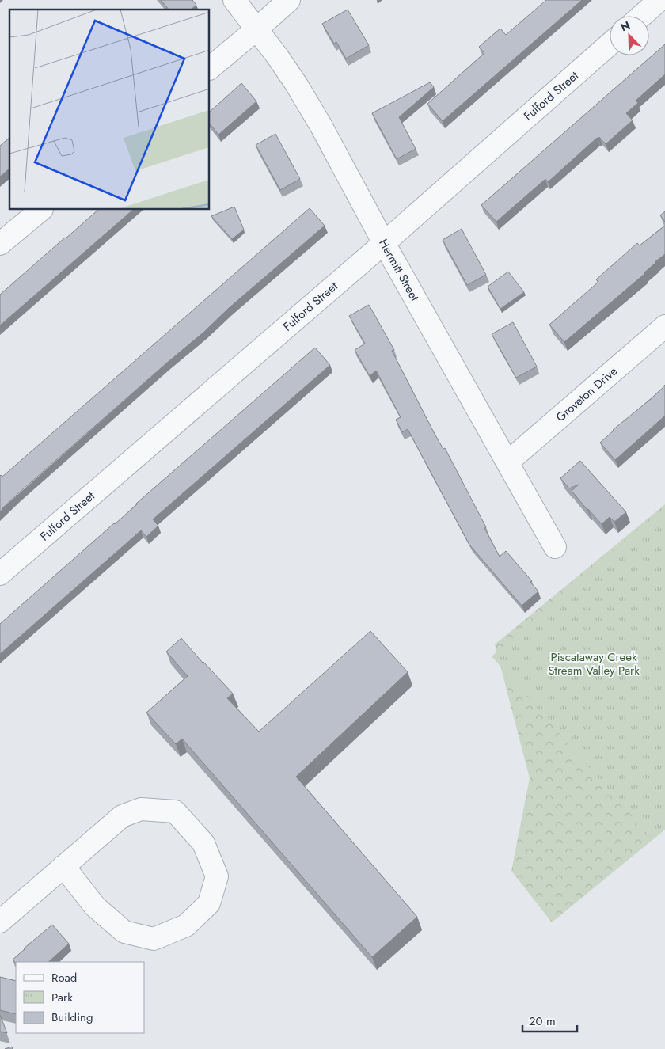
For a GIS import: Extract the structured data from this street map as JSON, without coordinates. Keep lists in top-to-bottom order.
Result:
{
  "streets": {
    "street": ["Fulford Street", "Hermitt Street", "Groveton Drive"]
  },
  "crossings": [
    ["Fulford Street", "Hermitt Street"],
    ["Hermitt Street", "Groveton Drive"]
  ],
  "parks": ["Piscataway Creek Stream Valley Park"],
  "legend": ["Road", "Park", "Building"],
  "scale_bar": "20 m",
  "north": "top left"
}
